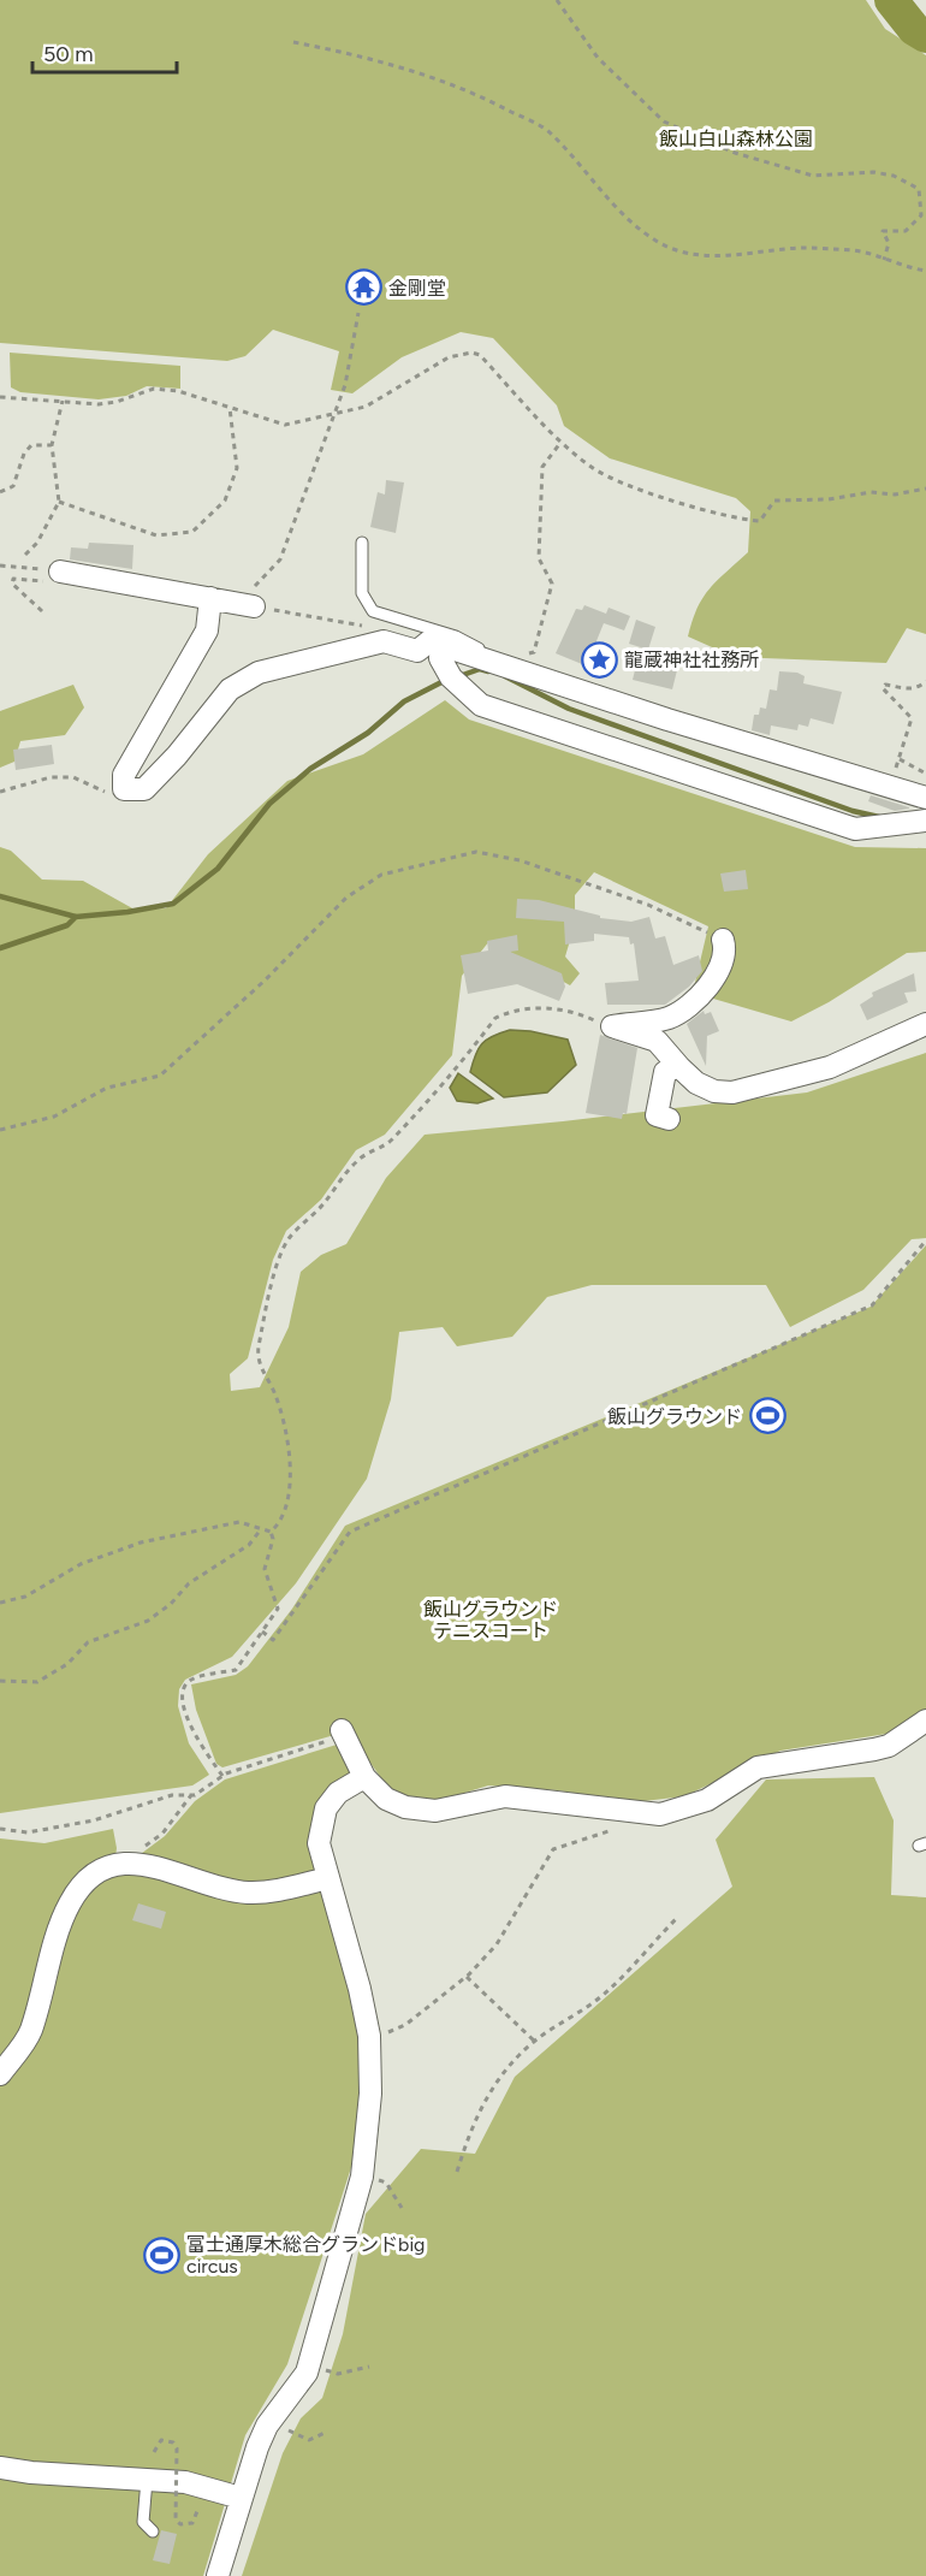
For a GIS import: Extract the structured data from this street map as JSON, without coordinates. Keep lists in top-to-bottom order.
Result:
{
  "parks": ["飯山白山森林公園", "飯山グラウンド テニスコート"],
  "places": {
    "temple": ["金剛堂"],
    "place": ["龍蔵神社社務所"],
    "sports": ["飯山グラウンド", "富士通厚木総合グランドbig circus"]
  },
  "scale_bar": "50 m"
}
